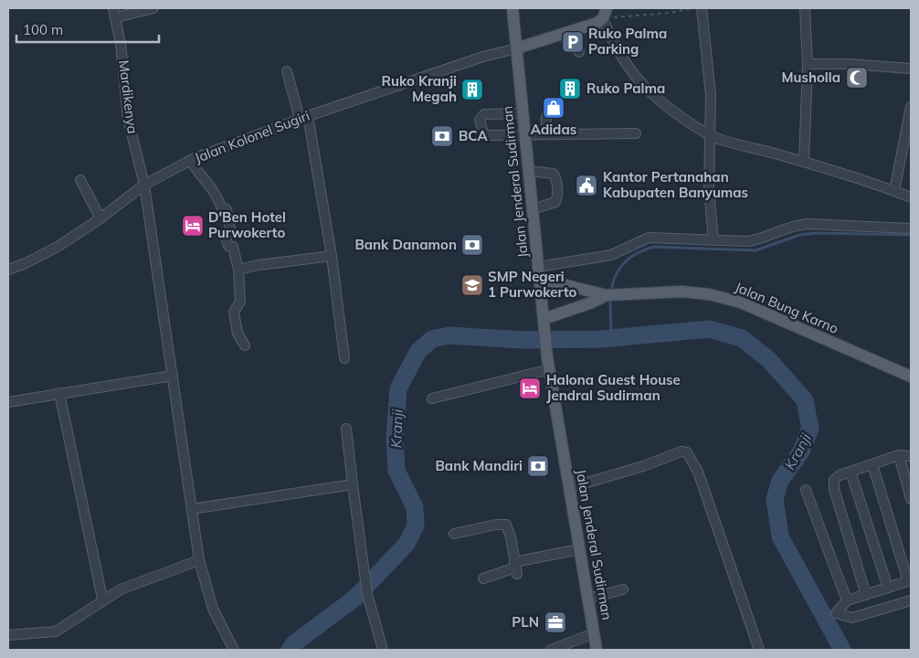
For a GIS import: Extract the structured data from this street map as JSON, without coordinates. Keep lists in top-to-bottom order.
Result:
{
  "streets": {
    "main road": ["Jalan Jenderal Sudirman", "Jalan Bung Karno"],
    "street": ["Mardikenya", "Jalan Kolonel Sugiri"]
  },
  "crossings": [
    ["Mardikenya", "Jalan Kolonel Sugiri"],
    ["Jalan Kolonel Sugiri", "Jalan Jenderal Sudirman"]
  ],
  "water": ["Kranji"],
  "places": {
    "parking": ["Ruko Palma Parking"],
    "mosque": ["Musholla"],
    "building": ["Ruko Palma", "Ruko Kranji Megah"],
    "shop": ["Adidas"],
    "bank": ["BCA", "Bank Danamon", "Bank Mandiri"],
    "public building": ["Kantor Pertanahan Kabupaten Banyumas"],
    "hotel": ["D'Ben Hotel Purwokerto", "Halona Guest House Jendral Sudirman"],
    "school or university": ["SMP Negeri 1 Purwokerto"],
    "office": ["PLN"]
  },
  "scale_bar": "100 m"
}
